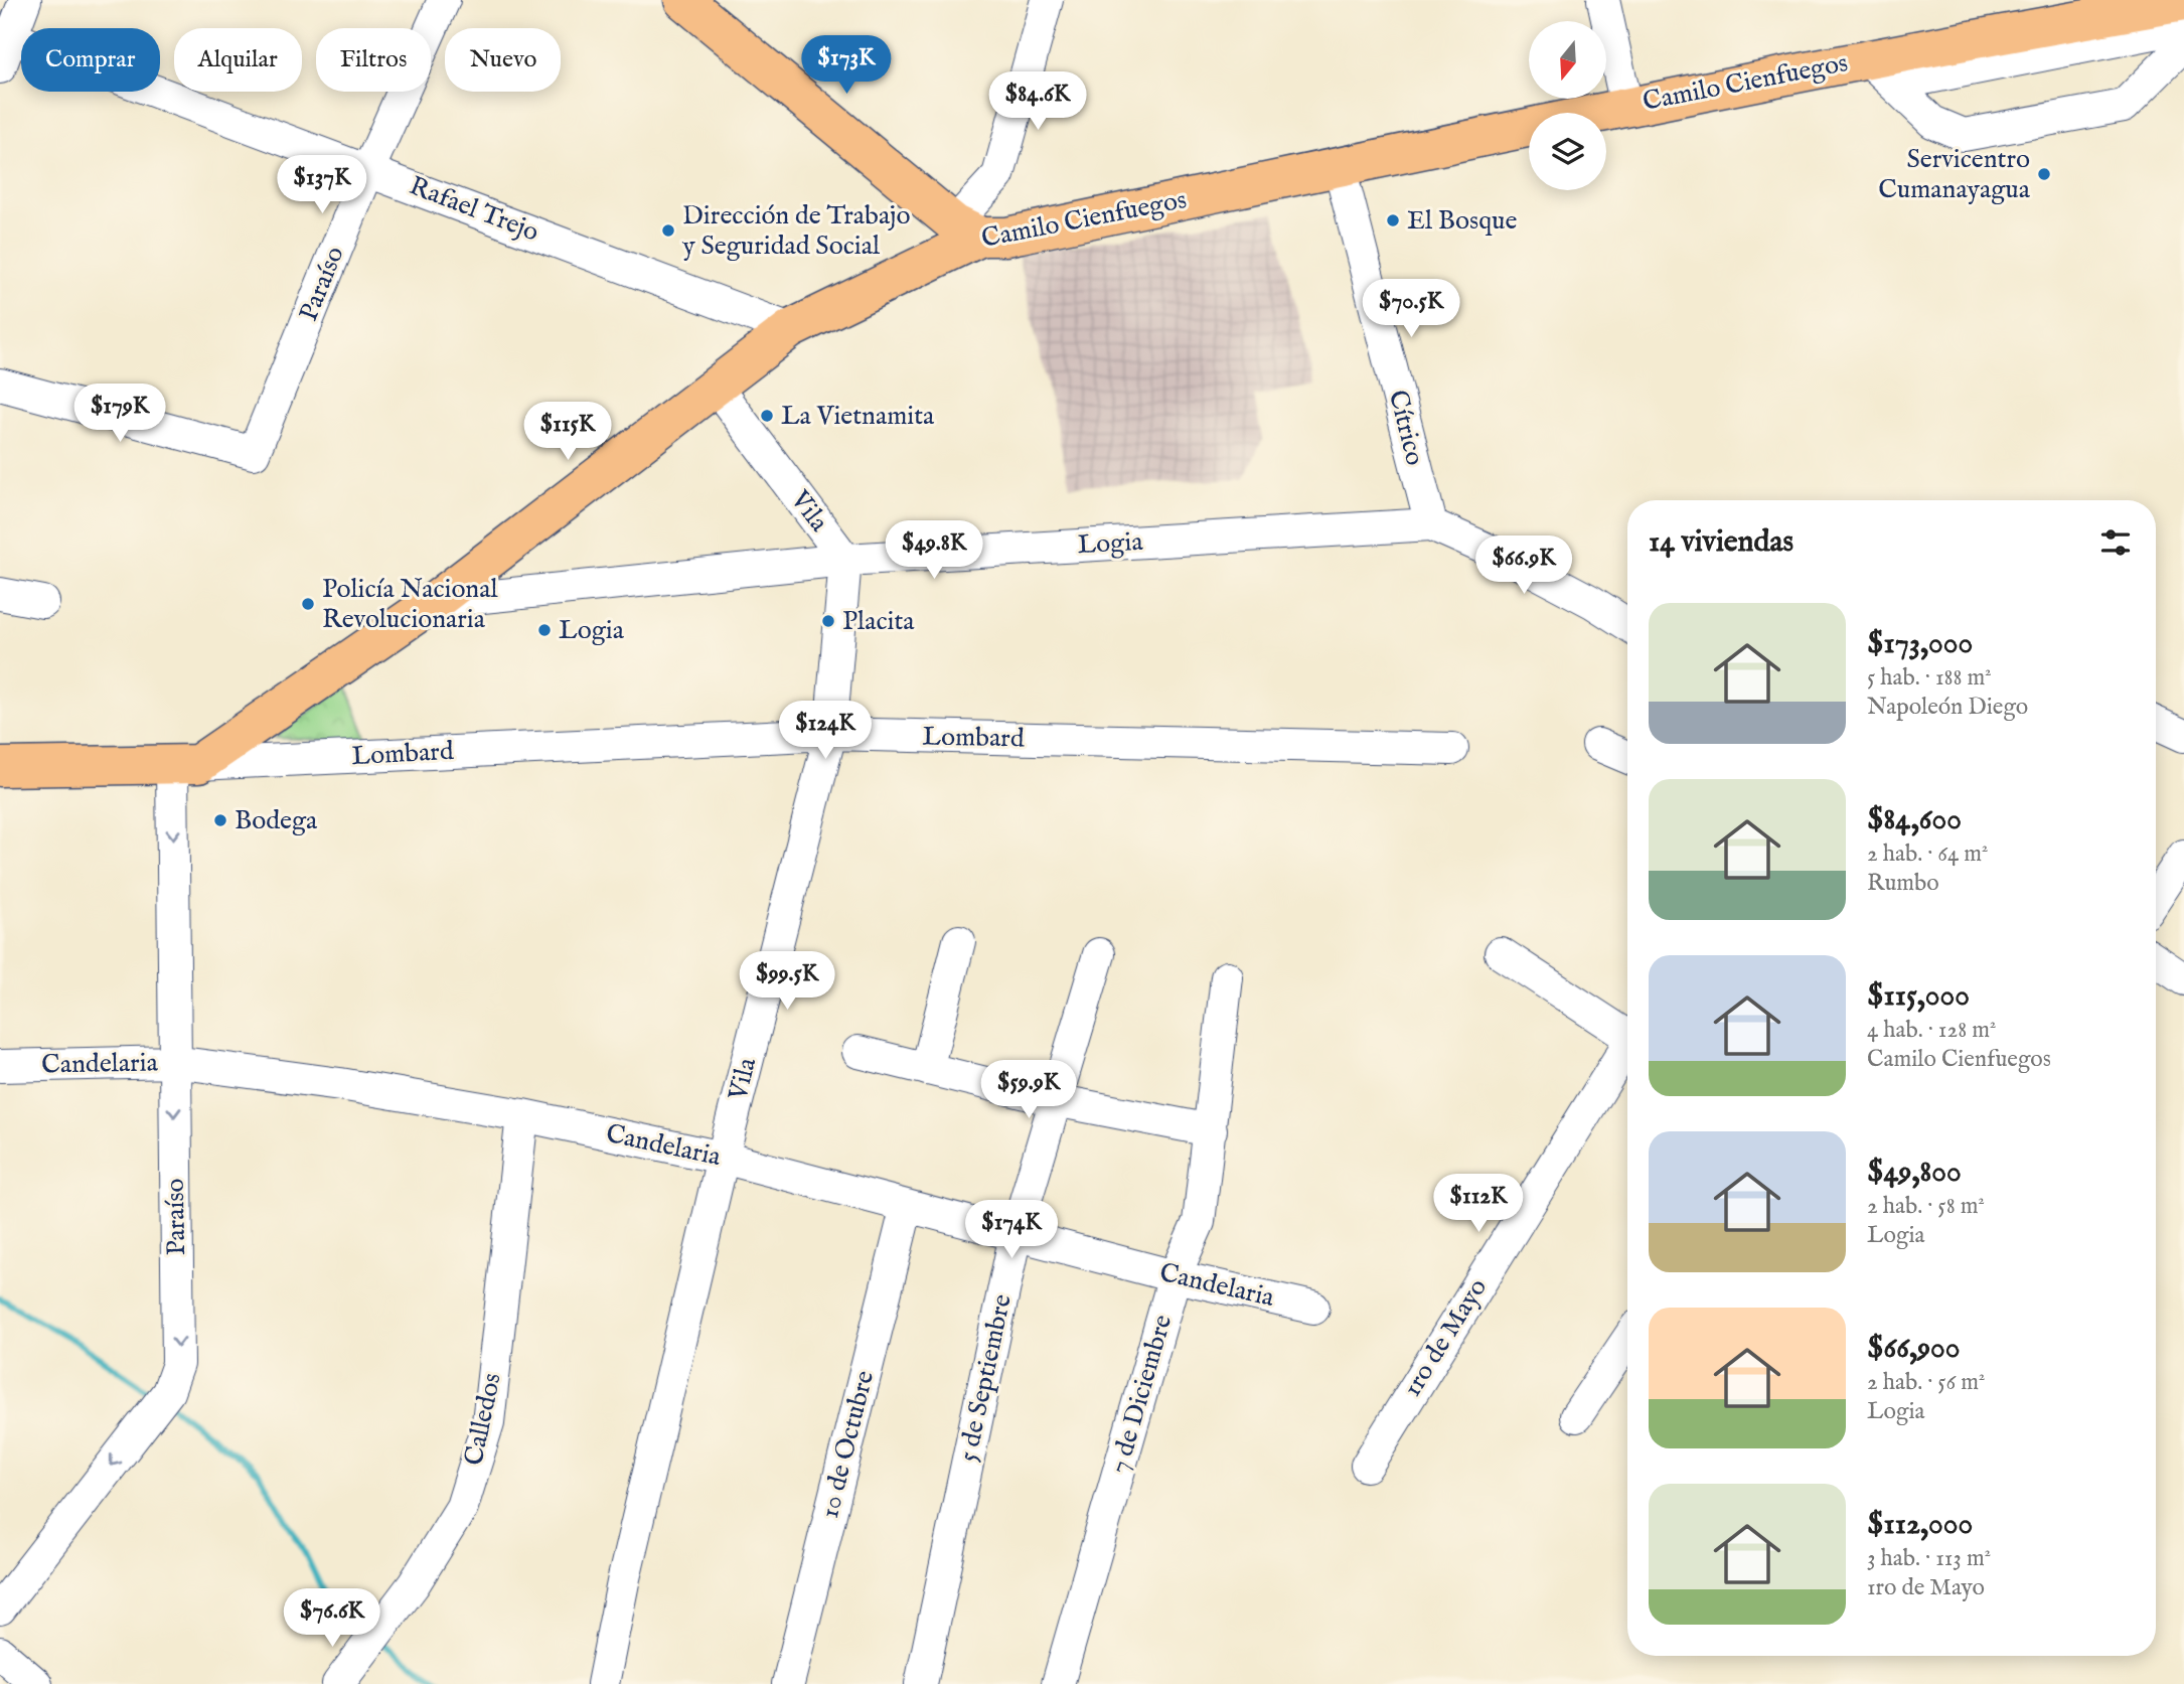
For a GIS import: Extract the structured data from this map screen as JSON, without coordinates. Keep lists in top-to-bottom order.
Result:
{
  "streets": {
    "main road": ["Camilo Cienfuegos"],
    "street": [
      "Rafael Trejo",
      "Paraíso",
      "Cítrico",
      "Vila",
      "Logia",
      "Lombard",
      "Candelaria",
      "1ro de Mayo",
      "5 de Septiembre",
      "7 de Diciembre",
      "Calledos",
      "10 de Octubre"
    ]
  },
  "crossings": [
    ["Camilo Cienfuegos", "Rafael Trejo"],
    ["Camilo Cienfuegos", "Paraíso"],
    ["Camilo Cienfuegos", "Cítrico"],
    ["Camilo Cienfuegos", "Vila"],
    ["Camilo Cienfuegos", "Logia"],
    ["Camilo Cienfuegos", "Lombard"],
    ["Rafael Trejo", "Paraíso"],
    ["Paraíso", "Lombard"],
    ["Paraíso", "Candelaria"],
    ["Cítrico", "Logia"],
    ["Vila", "Logia"],
    ["Vila", "Lombard"],
    ["Vila", "Candelaria"],
    ["Candelaria", "5 de Septiembre"],
    ["Candelaria", "7 de Diciembre"],
    ["Candelaria", "Calledos"],
    ["Candelaria", "10 de Octubre"]
  ],
  "one_way": ["Paraíso"],
  "places": [
    "Servicentro Cumanayagua",
    "El Bosque",
    "Dirección de Trabajo y Seguridad Social",
    "La Vietnamita",
    "Policía Nacional Revolucionaria",
    "Placita",
    "Logia",
    "Bodega"
  ],
  "north": "bottom",
  "page": {
    "chip": [
      "Comprar",
      "Alquilar",
      "Filtros",
      "Nuevo"
    ],
    "price": [
      "$173K",
      "$84.6K",
      "$137K",
      "$70.5K",
      "$179K",
      "$115K",
      "$49.8K",
      "$66.9K",
      "$124K",
      "$99.5K",
      "$59.9K",
      "$112K",
      "$174K",
      "$76.6K"
    ],
    "heading": "14 viviendas",
    "list": [
      {
        "name": "$173,000",
        "note": "5 hab. · 188 m² · Napoleón Diego"
      },
      {
        "name": "$84,600",
        "note": "2 hab. · 64 m² · Rumbo"
      },
      {
        "name": "$115,000",
        "note": "4 hab. · 128 m² · Camilo Cienfuegos"
      },
      {
        "name": "$49,800",
        "note": "2 hab. · 58 m² · Logia"
      },
      {
        "name": "$66,900",
        "note": "2 hab. · 56 m² · Logia"
      },
      {
        "name": "$112,000",
        "note": "3 hab. · 113 m² · 1ro de Mayo"
      }
    ]
  }
}
